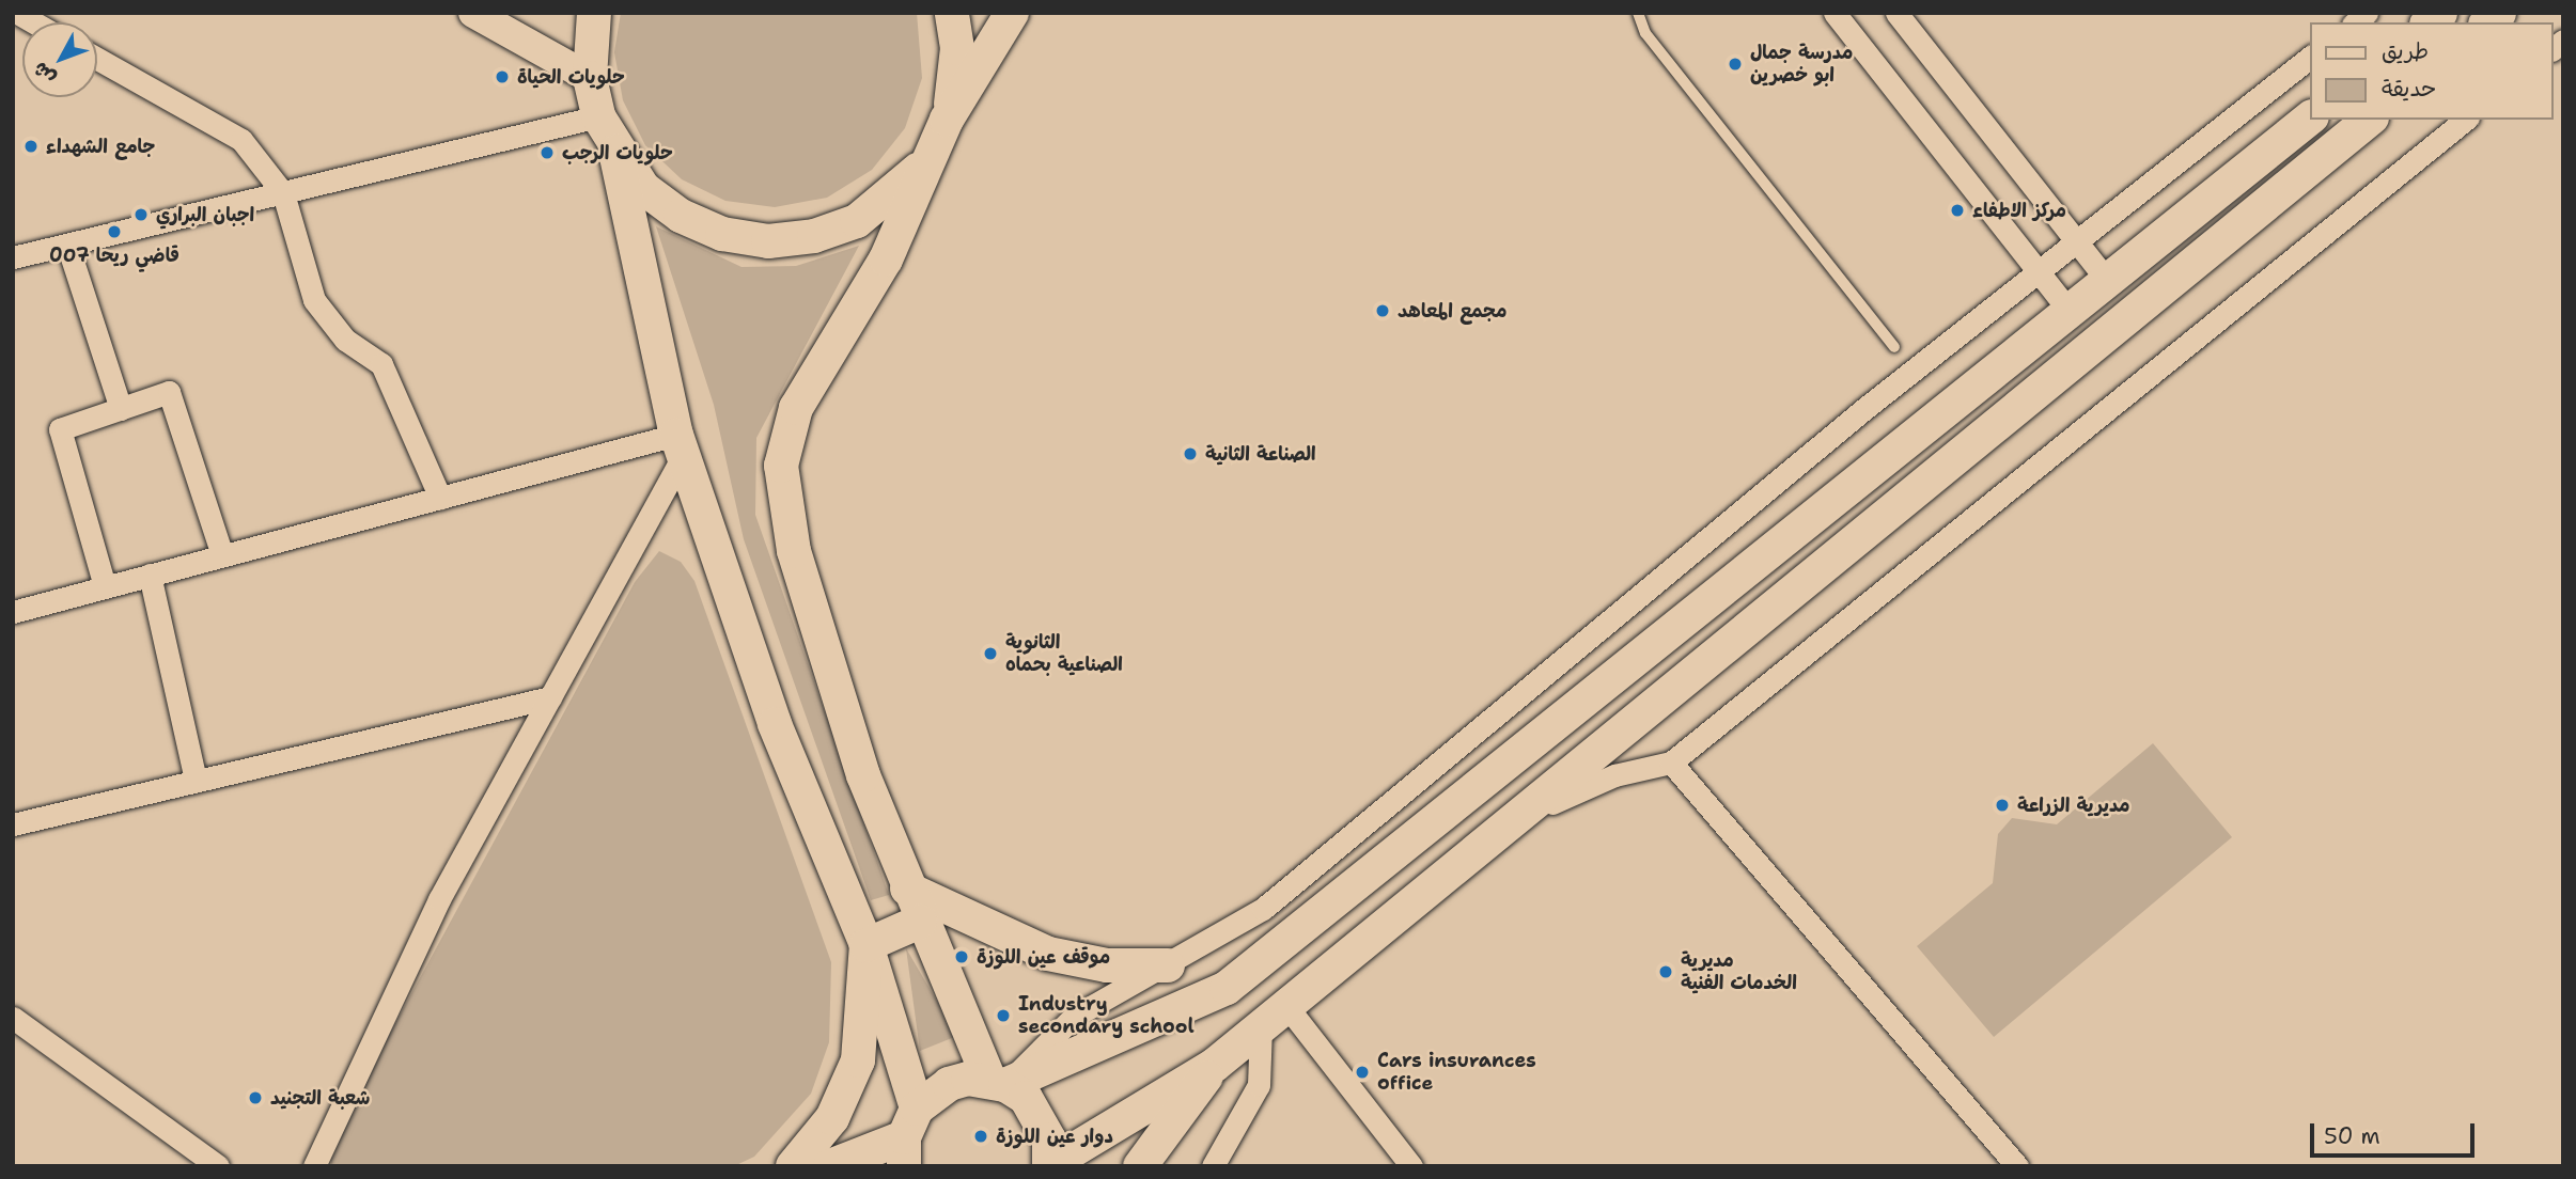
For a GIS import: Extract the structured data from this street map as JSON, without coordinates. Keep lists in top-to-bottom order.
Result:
{
  "places": [
    "مدرسة جمال ابو خصرين",
    "حلويات الحياة",
    "جامع الشهداء",
    "حلويات الرجب",
    "مركز الاطفاء",
    "اجبان البراري",
    "قاضي ريحا 007",
    "مجمع المعاهد",
    "الصناعة الثانية",
    "الثانوية الصناعية بحماه",
    "مديرية الزراعة",
    "موقف عين اللوزة",
    "مديرية الخدمات الفنية",
    "Industry secondary school",
    "Cars insurances office",
    "شعبة التجنيد",
    "دوار عين اللوزة"
  ],
  "legend": ["طريق", "حديقة"],
  "scale_bar": "50 m",
  "north": "bottom left"
}
